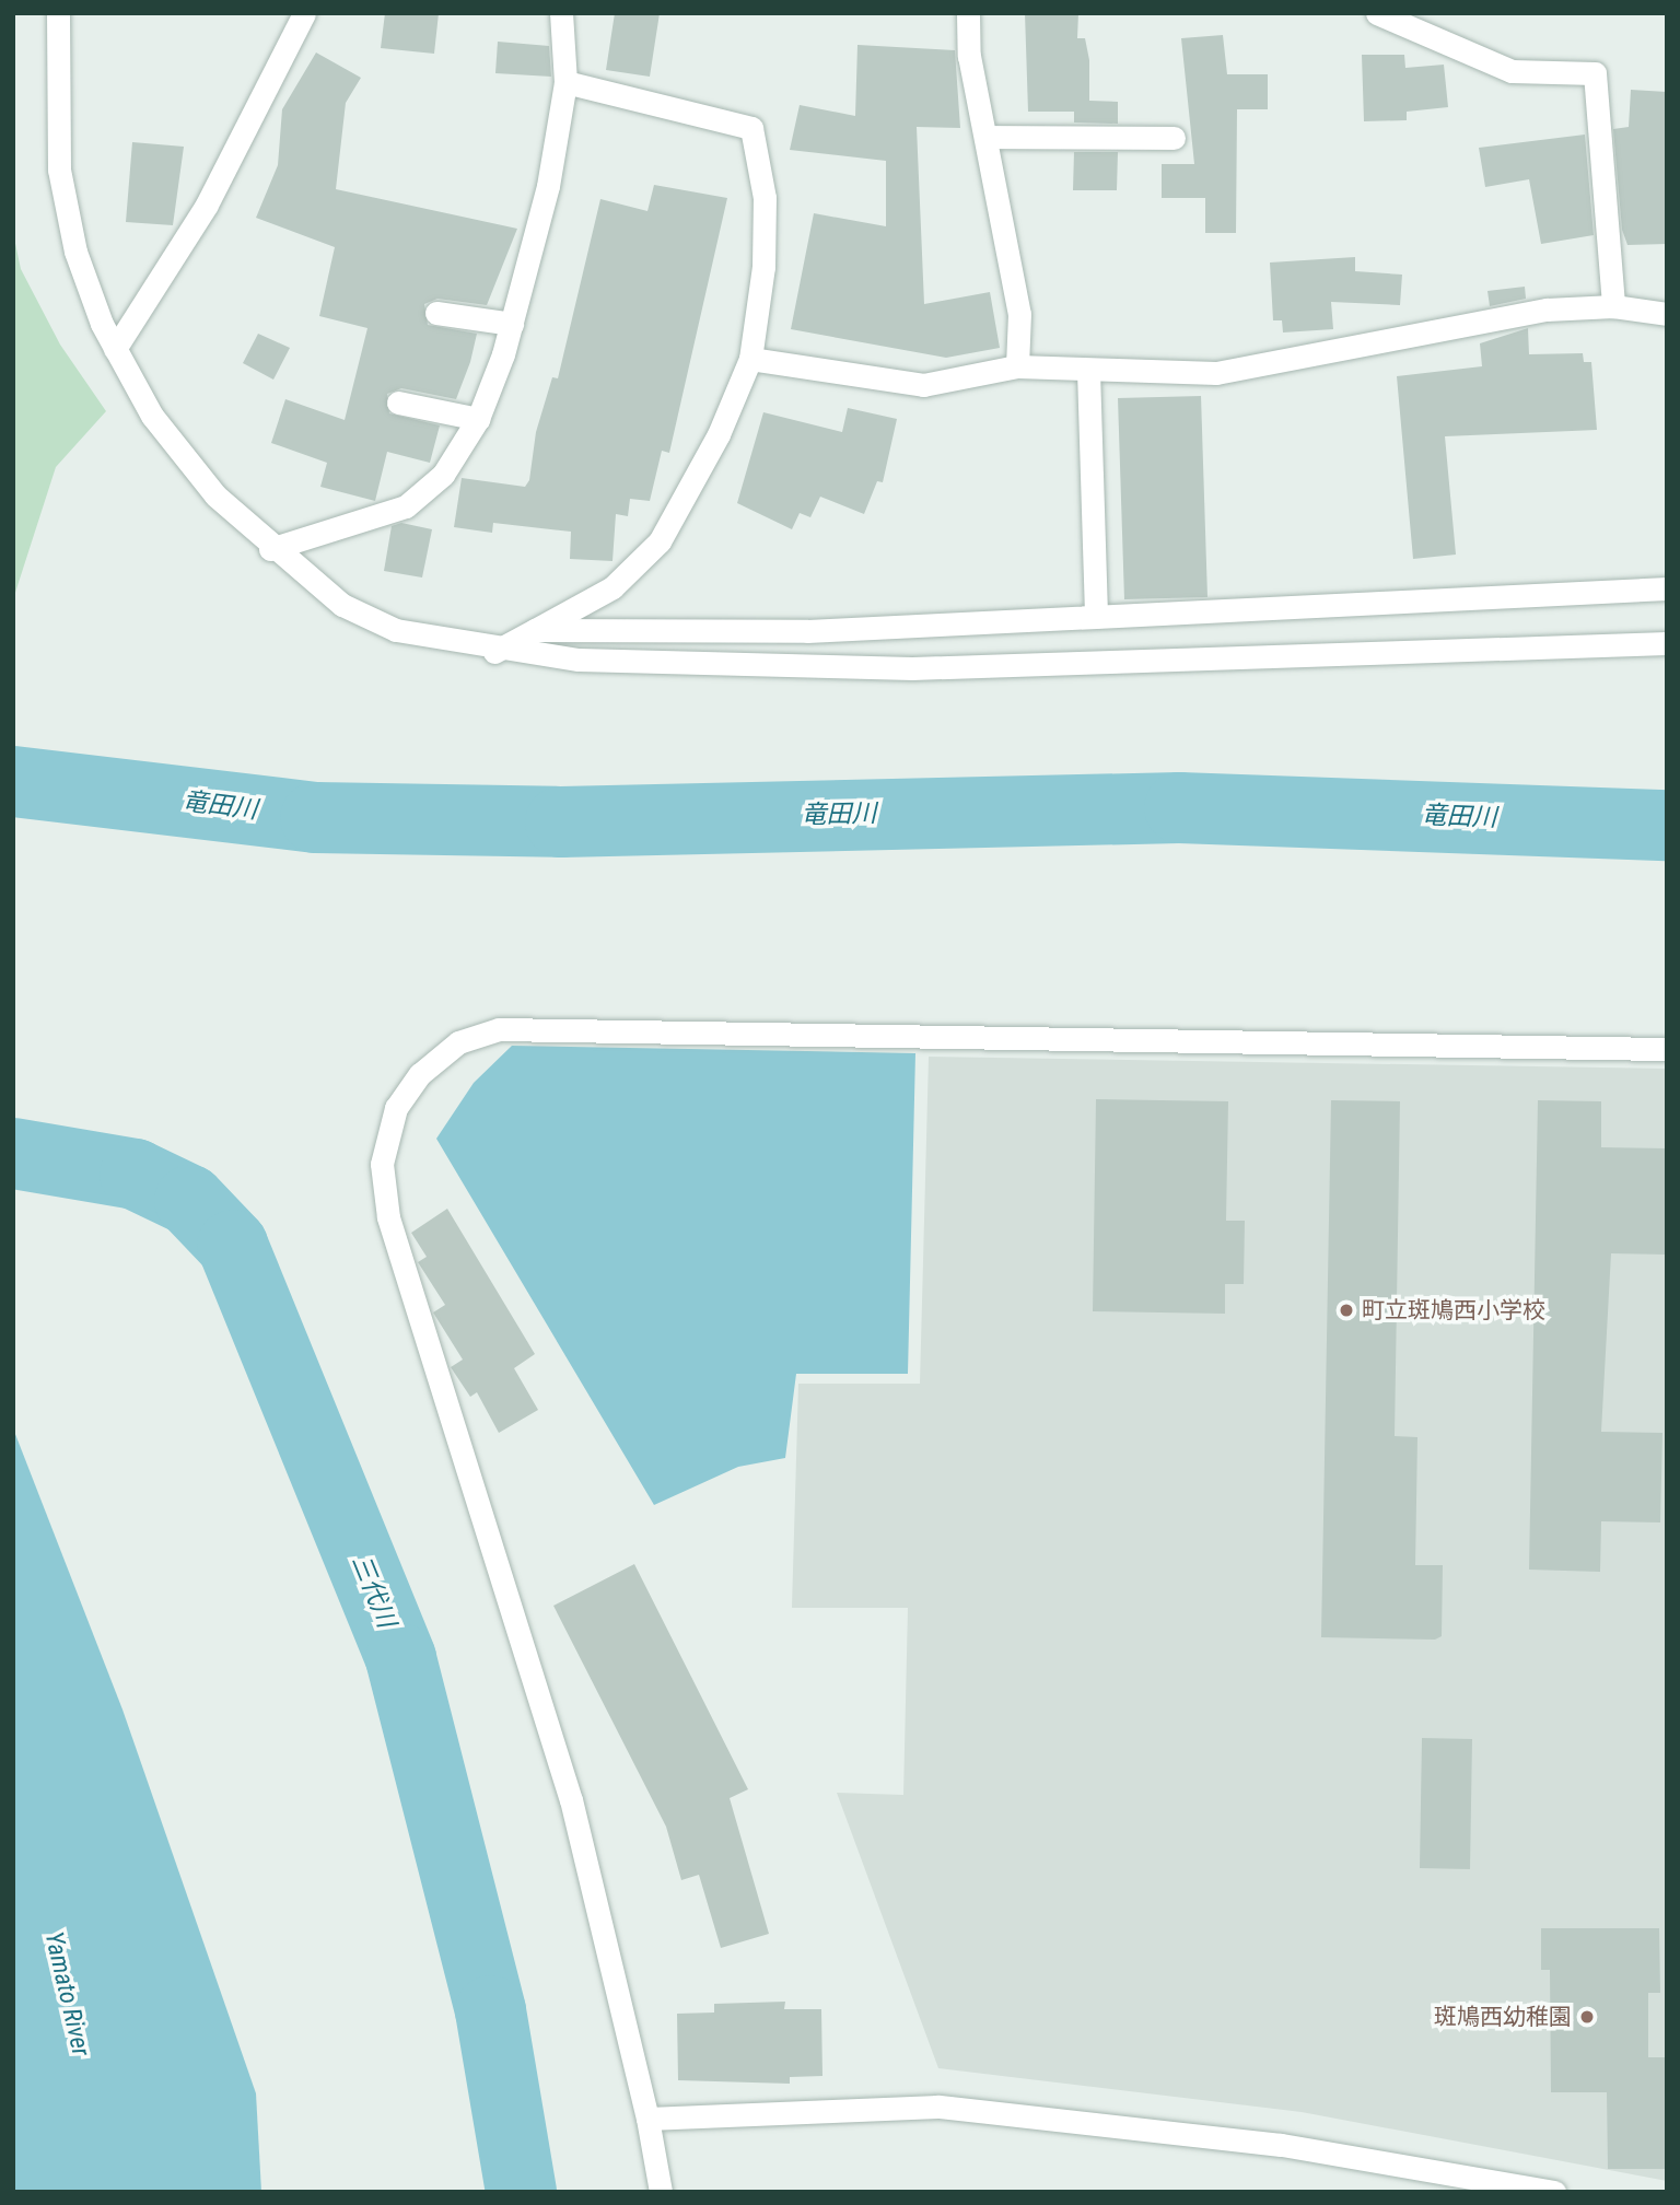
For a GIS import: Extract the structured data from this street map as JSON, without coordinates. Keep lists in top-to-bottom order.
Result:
{
  "water": ["竜田川", "三代川", "Yamato River"],
  "places": ["町立斑鳩西小学校", "斑鳩西幼稚園"]
}
